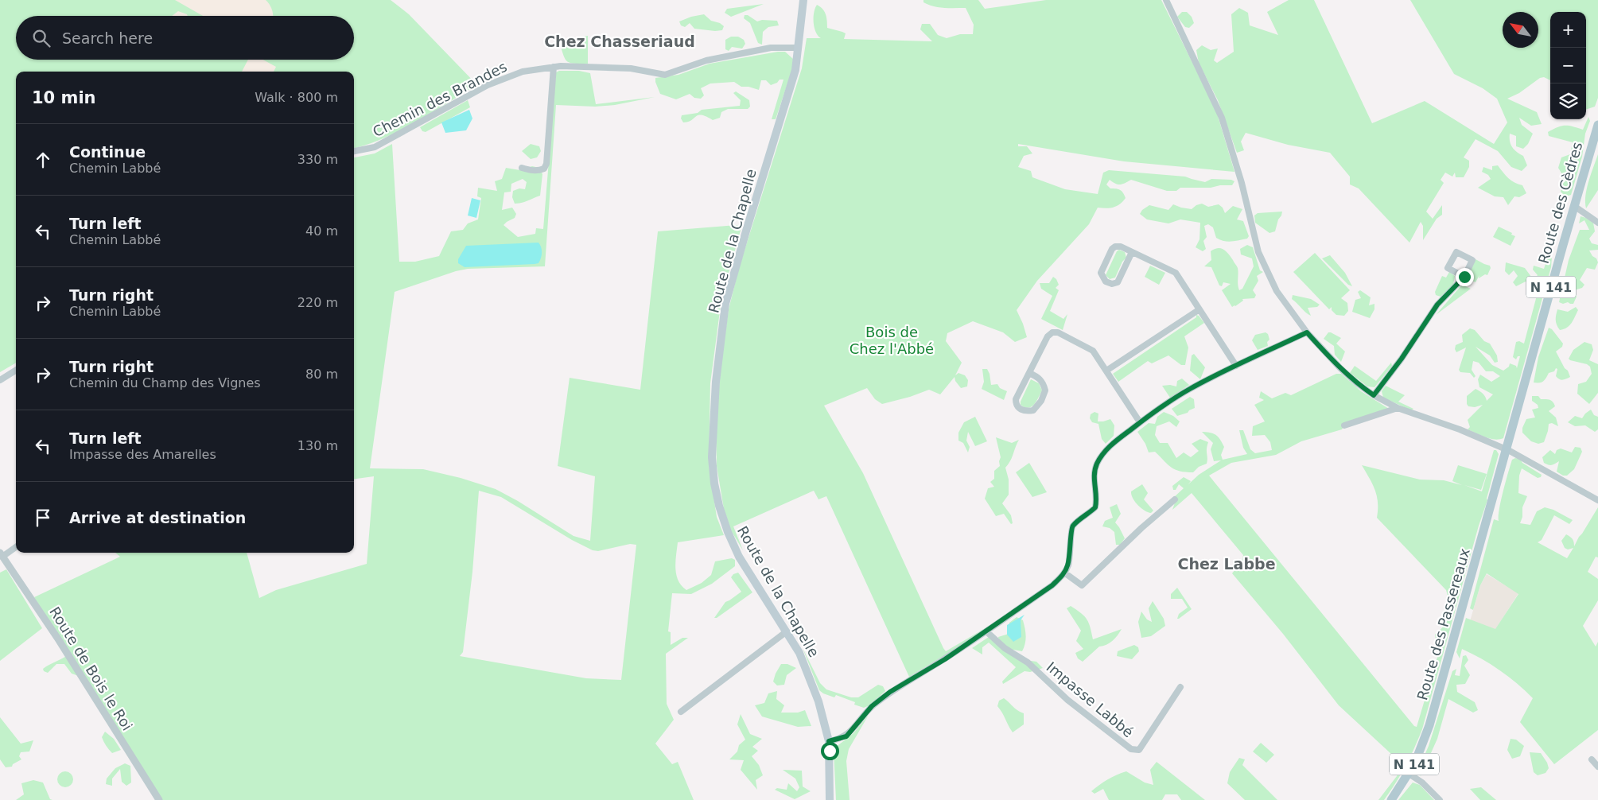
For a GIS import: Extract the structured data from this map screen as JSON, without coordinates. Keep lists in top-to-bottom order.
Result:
{
  "streets": {
    "main road": [
      "Route des Cèdres",
      "Route de la Chapelle",
      "N 141",
      "Route des Passereaux"
    ],
    "street": ["Chemin des Brandes", "Route de Bois le Roi", "Impasse Labbé"]
  },
  "crossings": [
    ["Chemin des Brandes", "Route de la Chapelle"],
    ["Route des Cèdres", "Route des Passereaux"]
  ],
  "districts": ["Chez Chasseriaud", "Chez Labbe"],
  "parks": ["Bois de Chez l'Abbé"],
  "north": "top left",
  "page": {
    "map_buttons": ["+", "−"],
    "search": "Search here",
    "heading": ["10 min", "Walk · 800 m"],
    "list": [
      ["Continue", "Chemin Labbé", "330 m"],
      ["Turn left", "Chemin Labbé", "40 m"],
      ["Turn right", "Chemin Labbé", "220 m"],
      ["Turn right", "Chemin du Champ des Vignes", "80 m"],
      ["Turn left", "Impasse des Amarelles", "130 m"],
      "Arrive at destination"
    ]
  }
}
